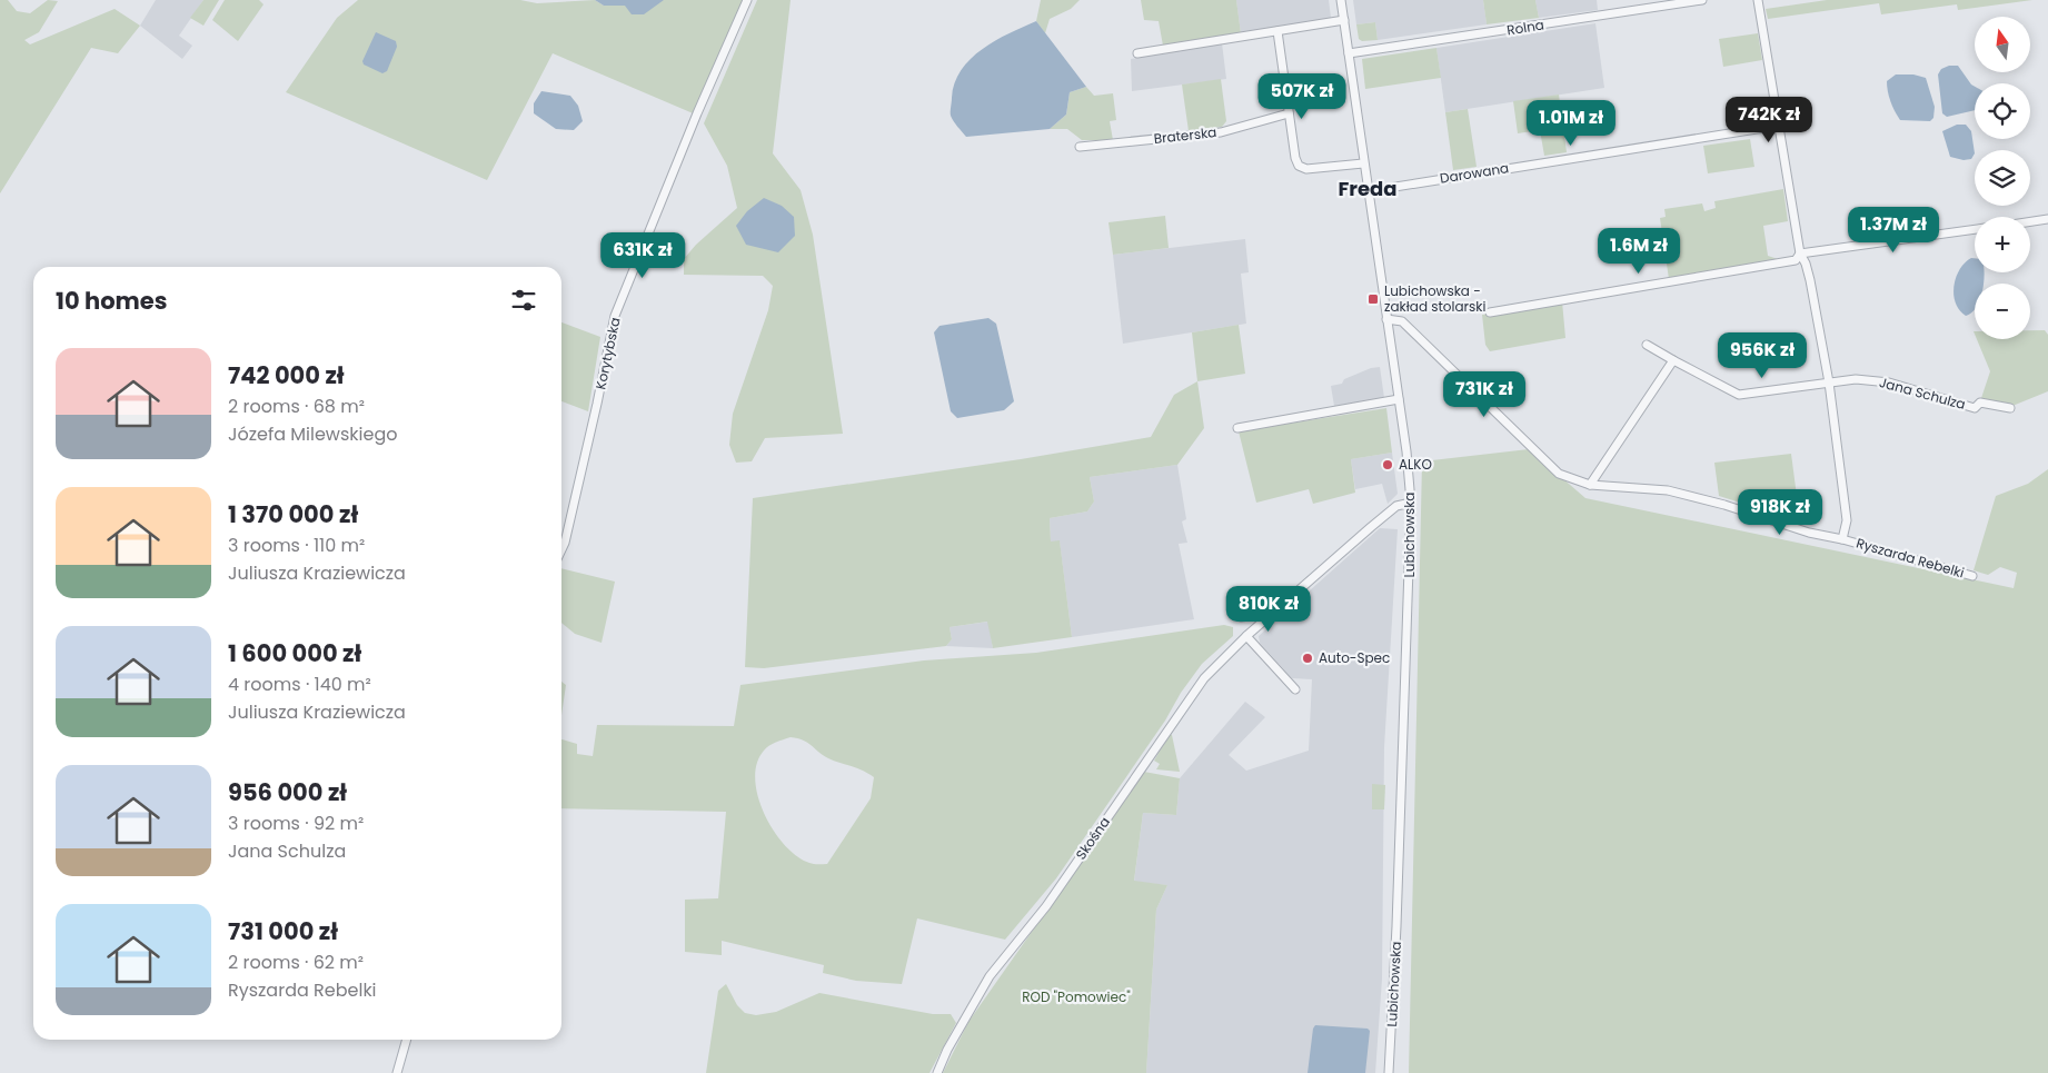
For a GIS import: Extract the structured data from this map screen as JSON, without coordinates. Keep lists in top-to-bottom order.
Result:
{
  "streets": {
    "street": [
      "Rolna",
      "Braterska",
      "Darowana",
      "Korytybska",
      "Jana Schulza",
      "Lubichowska",
      "Ryszarda Rebelki",
      "Skośna"
    ]
  },
  "crossings": [
    ["Rolna", "Lubichowska"],
    ["Darowana", "Lubichowska"],
    ["Lubichowska", "Ryszarda Rebelki"],
    ["Lubichowska", "Skośna"]
  ],
  "districts": ["Freda"],
  "parks": ["ROD \"Pomowiec\""],
  "places": {
    "transit": ["Lubichowska - zakład stolarski"],
    "other": ["ALKO", "Auto-Spec"]
  },
  "north": "top",
  "page": {
    "map_buttons": ["+", "−"],
    "price": [
      "507K zł",
      "742K zł",
      "1.01M zł",
      "1.37M zł",
      "1.6M zł",
      "631K zł",
      "956K zł",
      "731K zł",
      "918K zł",
      "810K zł"
    ],
    "heading": "10 homes",
    "list": [
      {
        "name": "742 000 zł",
        "note": "2 rooms · 68 m² · Józefa Milewskiego"
      },
      {
        "name": "1 370 000 zł",
        "note": "3 rooms · 110 m² · Juliusza Kraziewicza"
      },
      {
        "name": "1 600 000 zł",
        "note": "4 rooms · 140 m² · Juliusza Kraziewicza"
      },
      {
        "name": "956 000 zł",
        "note": "3 rooms · 92 m² · Jana Schulza"
      },
      {
        "name": "731 000 zł",
        "note": "2 rooms · 62 m² · Ryszarda Rebelki"
      }
    ]
  }
}
